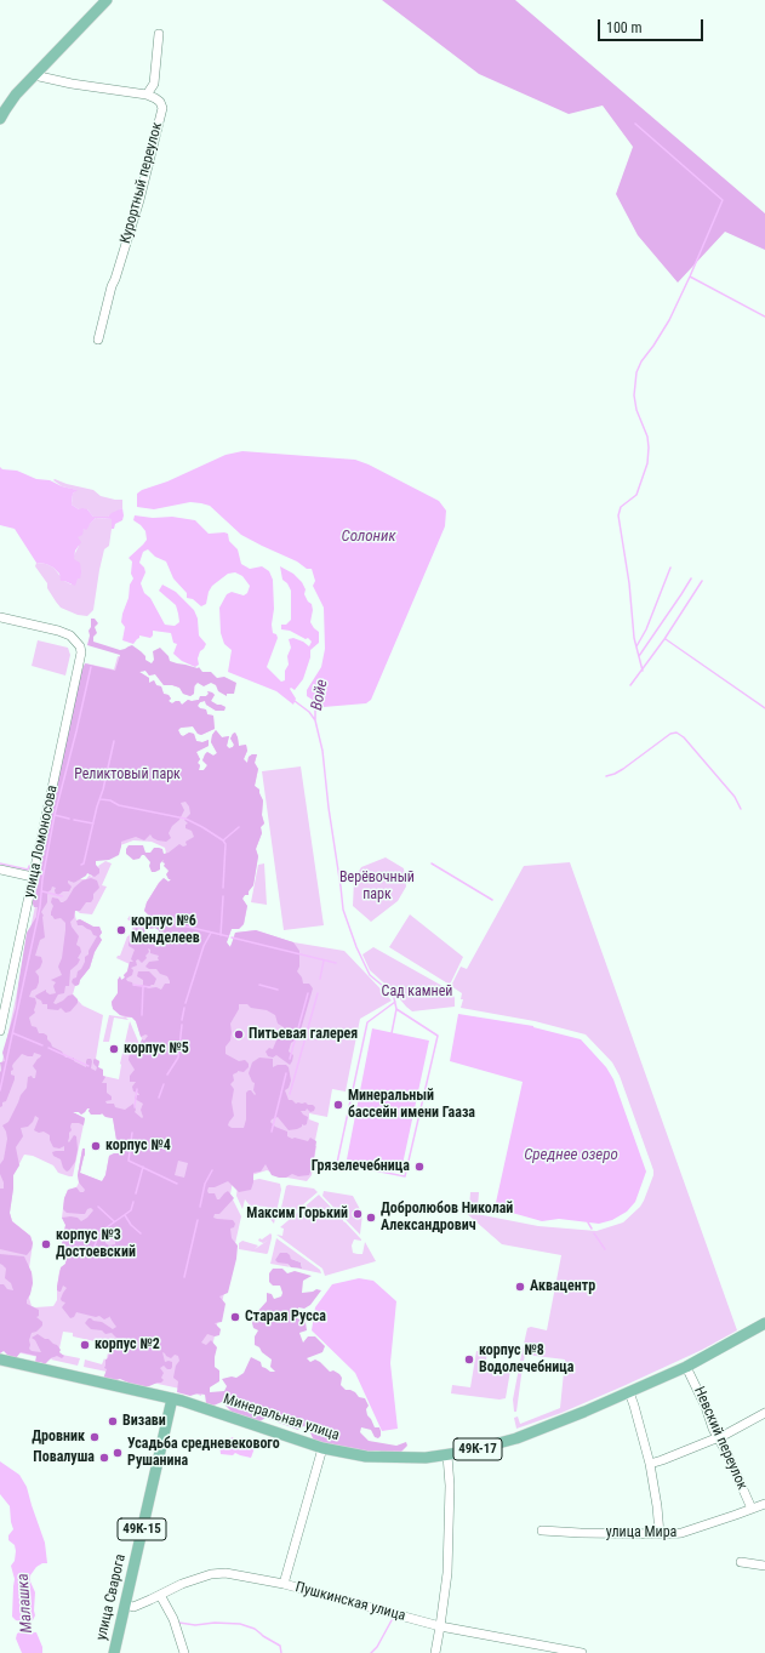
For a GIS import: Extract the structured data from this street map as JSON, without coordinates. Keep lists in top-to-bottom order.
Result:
{
  "streets": {
    "main road": [
      "Минеральная улица",
      "49К-17",
      "49К-15",
      "улица Сварога"
    ],
    "street": [
      "Курортный переулок",
      "улица Ломоносова",
      "Невский переулок",
      "улица Мира",
      "Пушкинская улица"
    ]
  },
  "crossings": [
    ["Минеральная улица", "Невский переулок"],
    ["Минеральная улица", "улица Сварога"],
    ["Невский переулок", "улица Мира"],
    ["улица Сварога", "Пушкинская улица"]
  ],
  "water": [
    "Солоник",
    "Войе",
    "Среднее озеро",
    "Малашка"
  ],
  "parks": ["Реликтовый парк", "Верёвочный парк", "Сад камней"],
  "places": [
    "корпус №6 Менделеев",
    "Питьевая галерея",
    "корпус №5",
    "Минеральный бассейн имени Гааза",
    "корпус №4",
    "Грязелечебница",
    "Максим Горький",
    "Добролюбов Николай Александрович",
    "корпус №3 Достоевский",
    "Аквацентр",
    "Старая Русса",
    "корпус №2",
    "корпус №8 Водолечебница",
    "Визави",
    "Дровник",
    "Усадьба средневекового Рушанина",
    "Повалуша"
  ],
  "scale_bar": "100 m"
}
